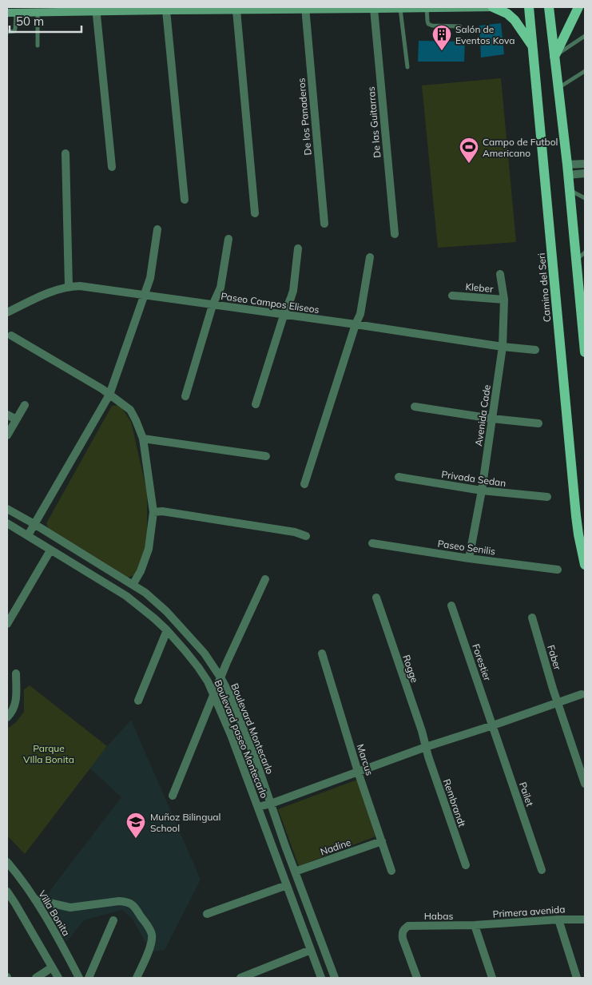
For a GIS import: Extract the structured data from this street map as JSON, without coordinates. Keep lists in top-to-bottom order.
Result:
{
  "streets": {
    "main road": ["Camino del Seri"],
    "street": [
      "De los Panaderos",
      "De las Guitarras",
      "Kleber",
      "Paseo Campos Eliseos",
      "Avenida Cade",
      "Privada Sedan",
      "Paseo Senilis",
      "Faber",
      "Forestier",
      "Rogge",
      "Boulevard Montecarlo",
      "Boulevard paseo Montecarlo",
      "Marcus",
      "Pailet",
      "Rembrandt",
      "Nadine",
      "Primera avenida",
      "Villa Bonita",
      "Habas"
    ]
  },
  "crossings": [
    ["Kleber", "Avenida Cade"],
    ["Paseo Campos Eliseos", "Avenida Cade"],
    ["Avenida Cade", "Privada Sedan"],
    ["Avenida Cade", "Paseo Senilis"],
    ["Forestier", "Pailet"],
    ["Rogge", "Rembrandt"],
    ["Boulevard Montecarlo", "Nadine"],
    ["Marcus", "Nadine"],
    ["Primera avenida", "Habas"]
  ],
  "parks": ["Parque VIlla Bonita"],
  "places": {
    "building": ["Salón de Eventos Kova"],
    "sports": ["Campo de Futbol Americano"],
    "school or university": ["Muñoz Bilingual School"]
  },
  "scale_bar": "50 m"
}
